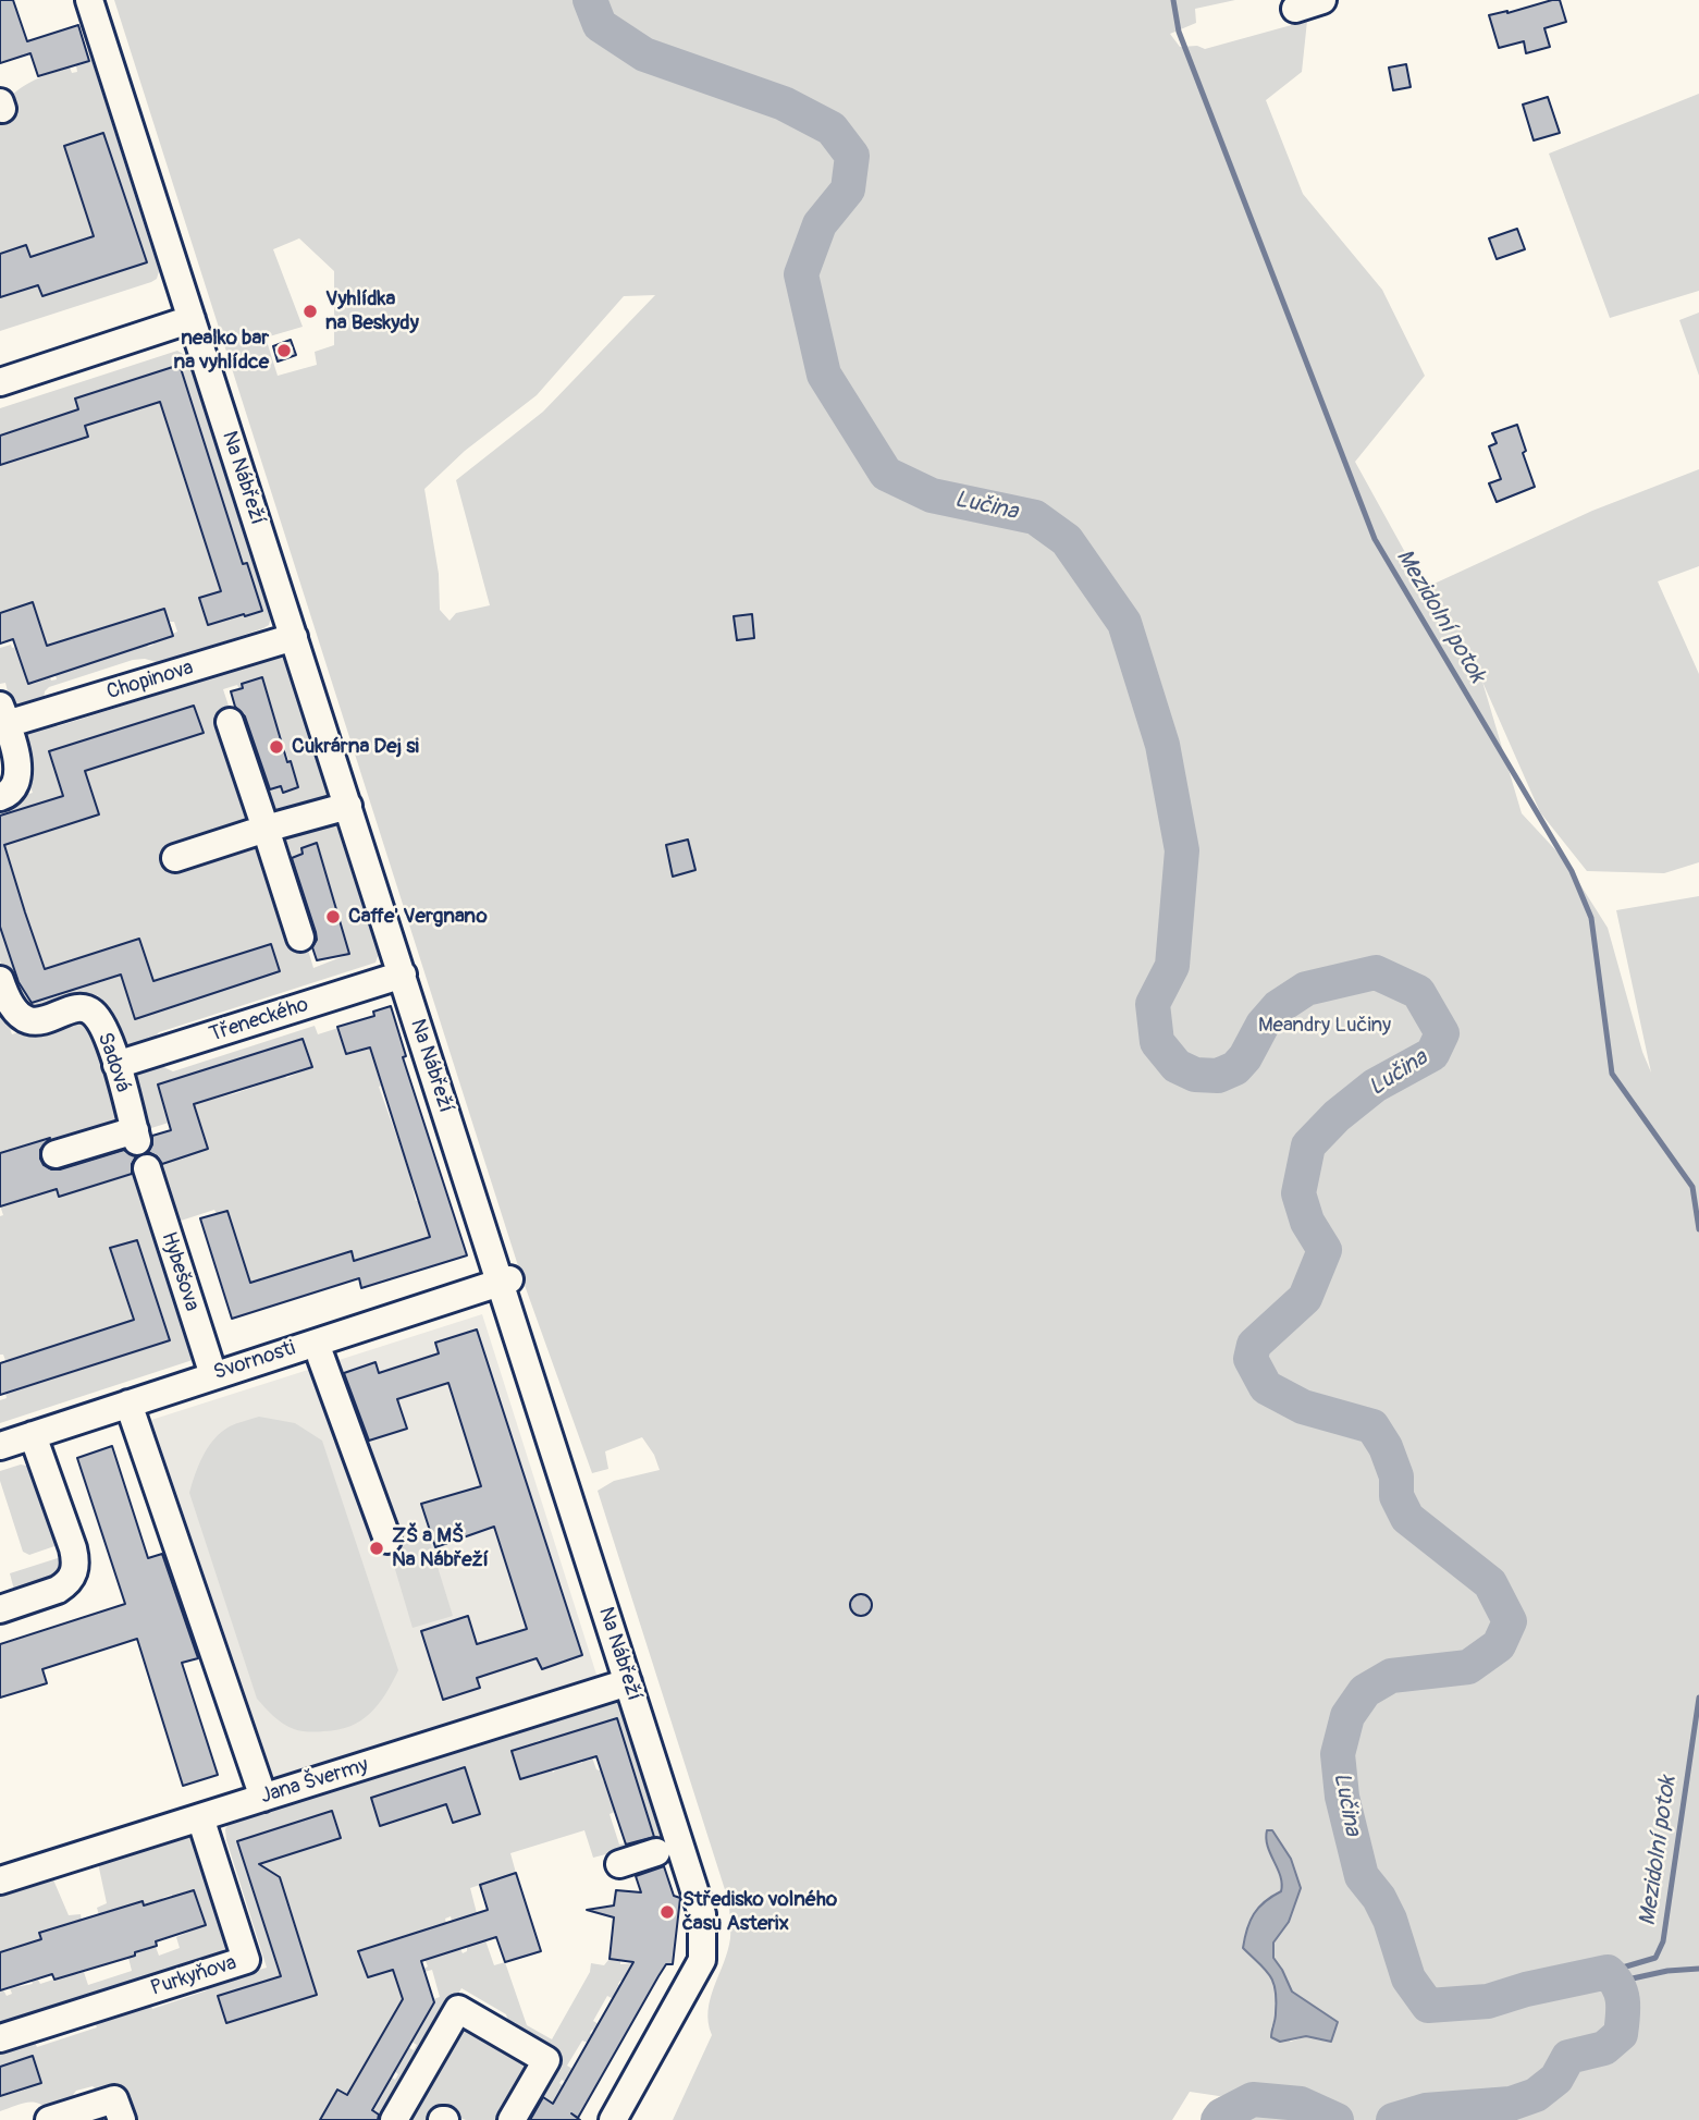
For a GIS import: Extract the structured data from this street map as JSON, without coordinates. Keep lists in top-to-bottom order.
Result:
{
  "streets": {
    "street": [
      "Na Nábřeží",
      "Chopinova",
      "Třeneckého",
      "Sadová",
      "Hybešova",
      "Svornosti",
      "Jana Švermy",
      "Purkyňova"
    ]
  },
  "crossings": [
    ["Na Nábřeží", "Chopinova"],
    ["Na Nábřeží", "Třeneckého"],
    ["Na Nábřeží", "Svornosti"],
    ["Na Nábřeží", "Jana Švermy"],
    ["Třeneckého", "Sadová"],
    ["Hybešova", "Svornosti"],
    ["Jana Švermy", "Purkyňova"]
  ],
  "water": ["Lučina", "Mezidolní potok"],
  "parks": ["Meandry Lučiny"],
  "places": [
    "Vyhlídka na Beskydy",
    "nealko bar na vyhlídce",
    "Cukrárna Dej si",
    "Caffe' Vergnano",
    "ZŠ a MŠ Na Nábřeží",
    "Středisko volného času Asterix"
  ]
}
